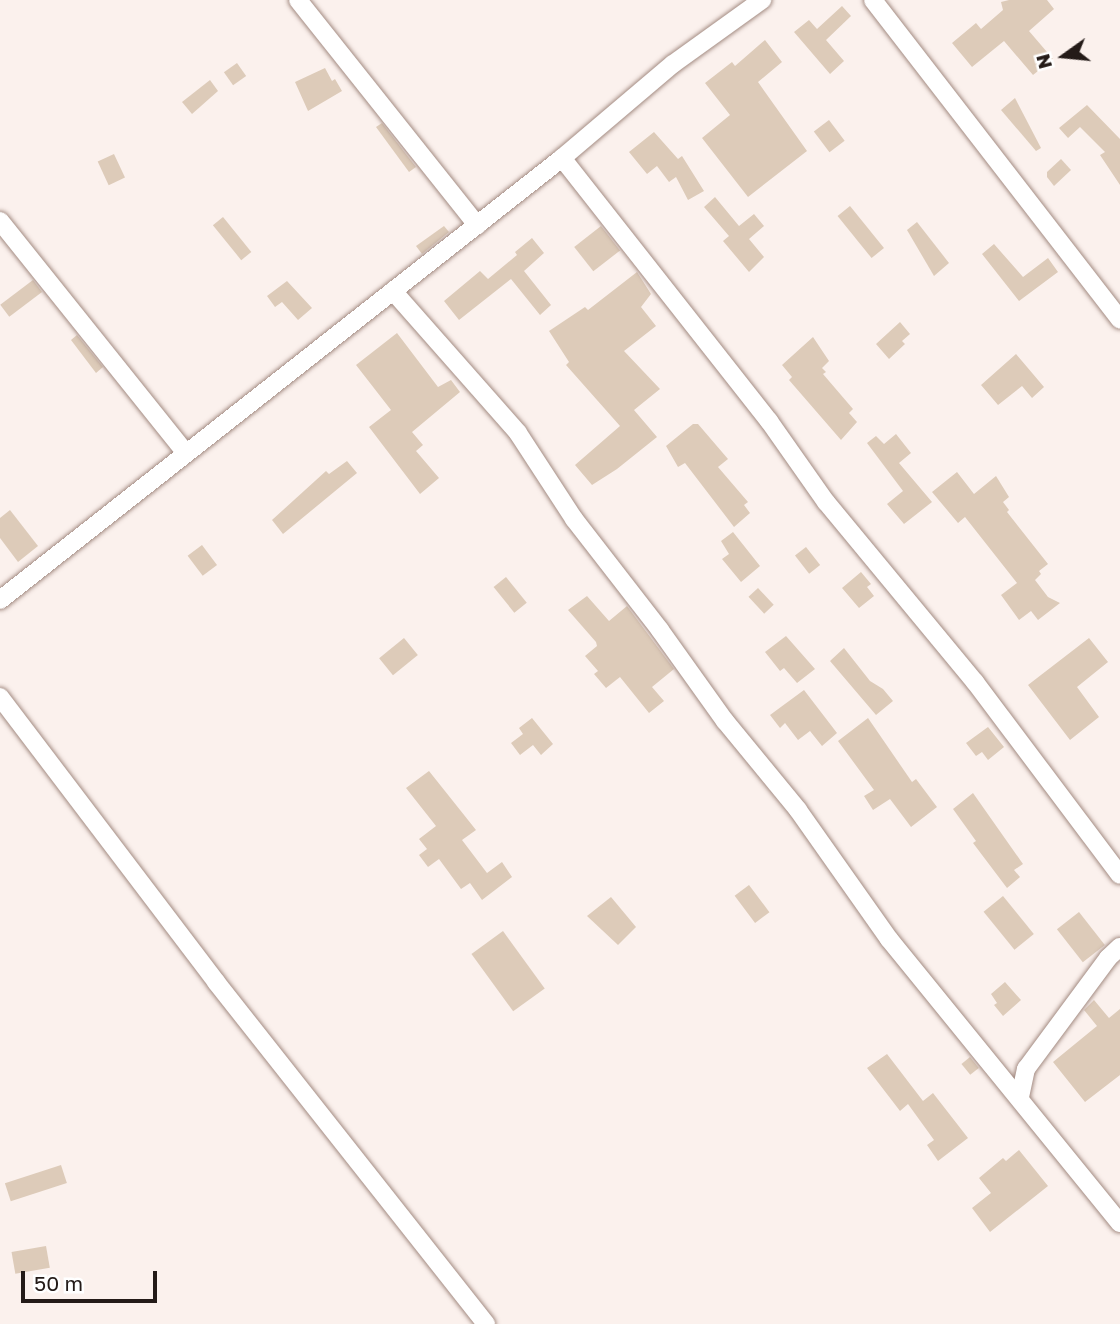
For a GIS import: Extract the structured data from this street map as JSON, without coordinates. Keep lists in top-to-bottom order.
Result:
{
  "scale_bar": "50 m",
  "north": "left"
}
